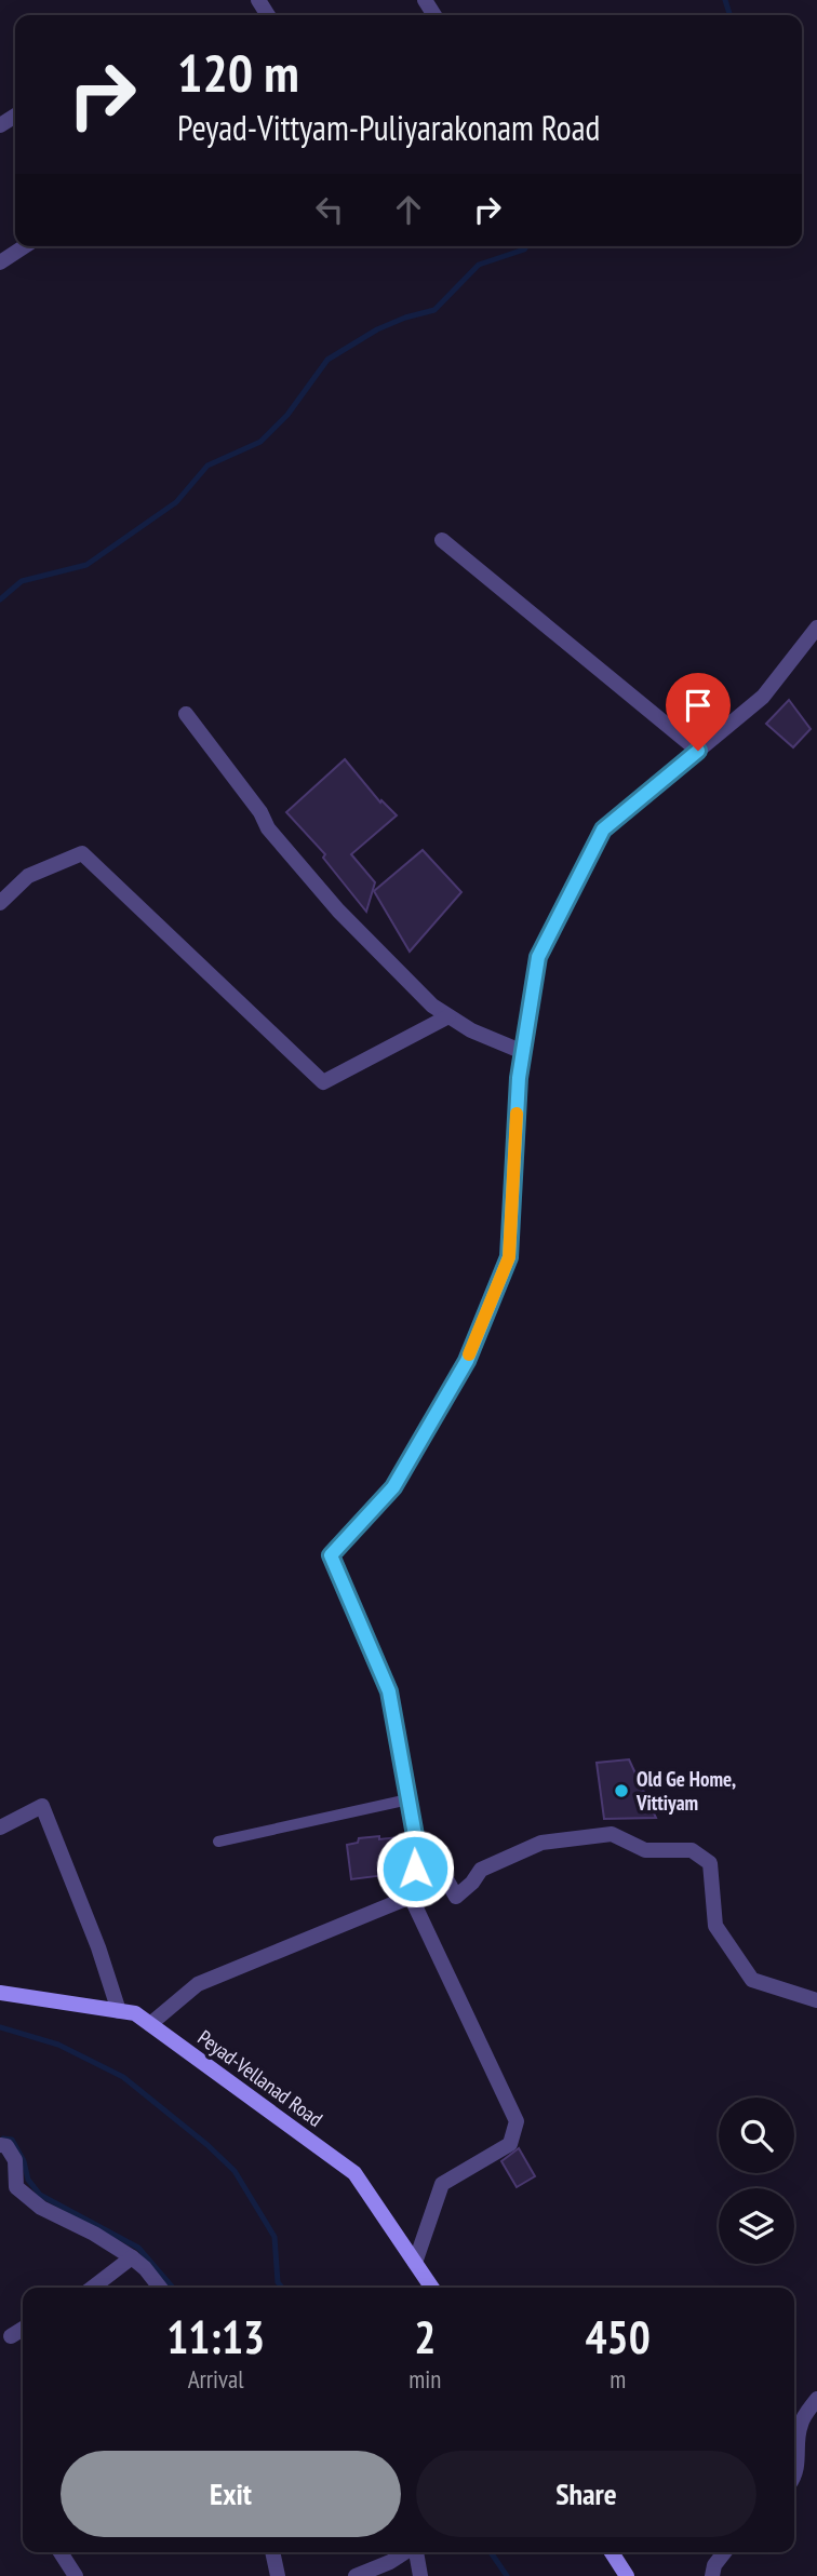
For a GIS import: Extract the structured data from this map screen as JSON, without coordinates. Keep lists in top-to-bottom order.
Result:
{
  "streets": {
    "main road": ["Peyad-Vellanad Road"]
  },
  "places": ["Old Ge Home, Vittiyam"],
  "page": {
    "turn": ["120 m", "Peyad-Vittyam-Puliyarakonam Road"],
    "eta": [
      "11:13",
      "Arrival",
      "2",
      "min",
      "450",
      "m"
    ],
    "buttons": ["Exit", "Share"]
  }
}
